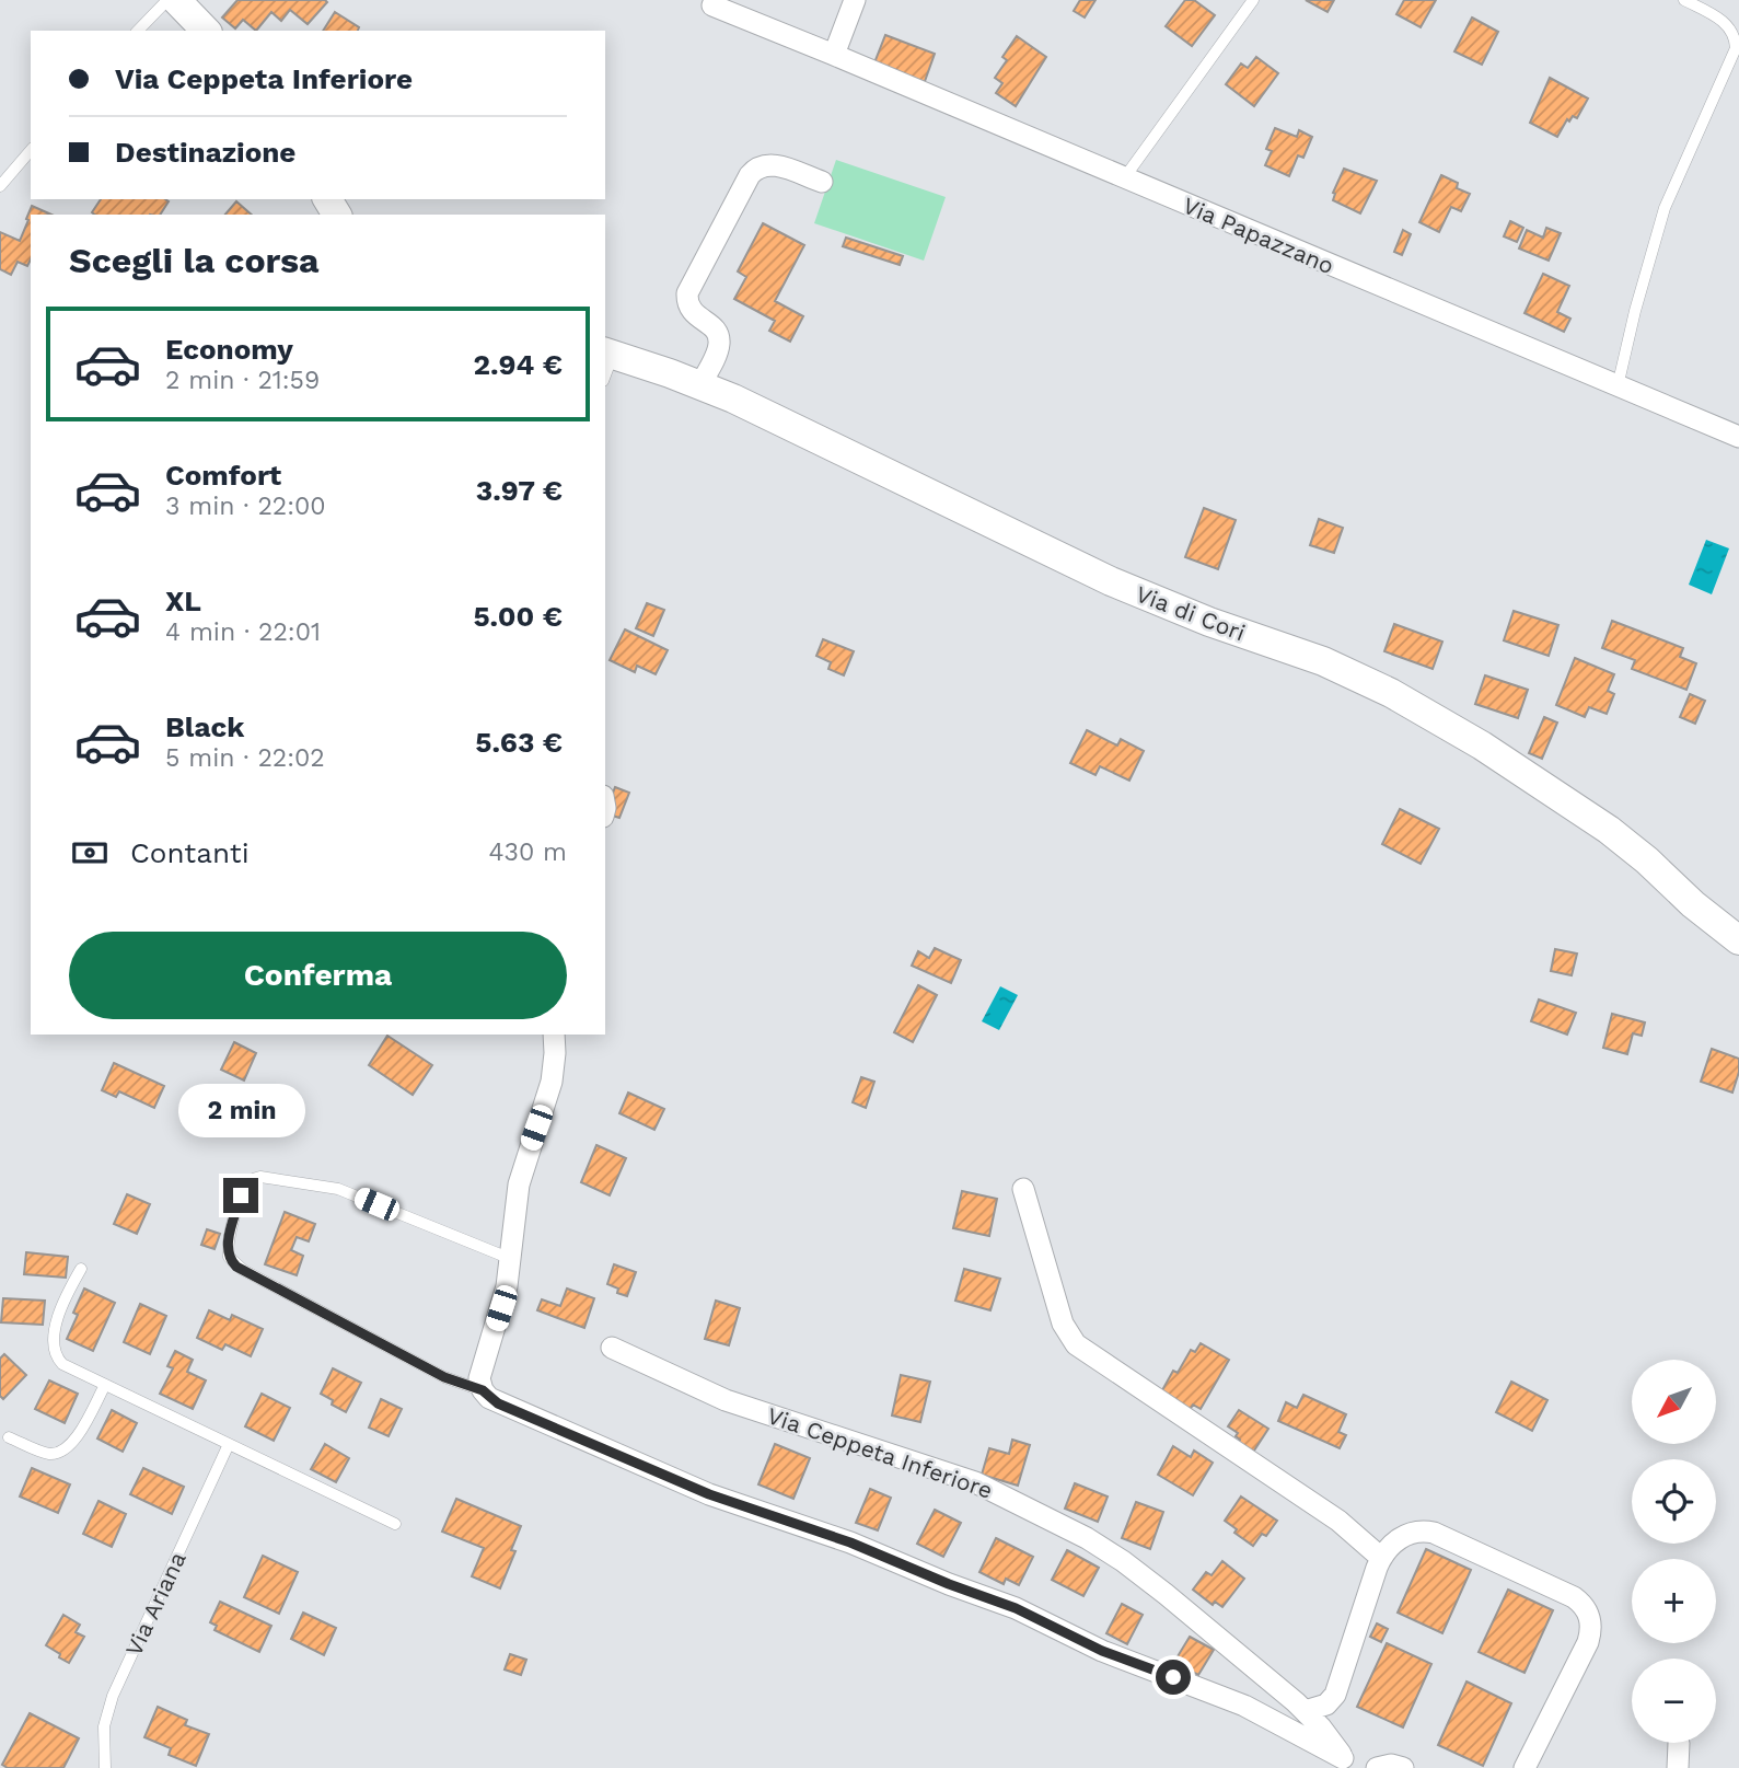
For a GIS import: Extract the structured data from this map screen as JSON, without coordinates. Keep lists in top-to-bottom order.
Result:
{
  "streets": {
    "main road": ["Via di Cori"],
    "street": ["Via Papazzano", "Via Ceppeta Inferiore"],
    "lane": ["Via Ariana"]
  },
  "north": "bottom left",
  "page": {
    "banner": ["Via Ceppeta Inferiore", "Destinazione"],
    "heading": "Scegli la corsa",
    "list": [
      {
        "name": "Economy",
        "note": "2 min · 21:59",
        "value": "2.94 €"
      },
      {
        "name": "Comfort",
        "note": "3 min · 22:00",
        "value": "3.97 €"
      },
      {
        "name": "XL",
        "note": "4 min · 22:01",
        "value": "5.00 €"
      },
      {
        "name": "Black",
        "note": "5 min · 22:02",
        "value": "5.63 €"
      }
    ],
    "pay": ["Contanti", "430 m"],
    "buttons": "Conferma",
    "bubble": "2 min",
    "map_buttons": ["+", "−"]
  }
}
